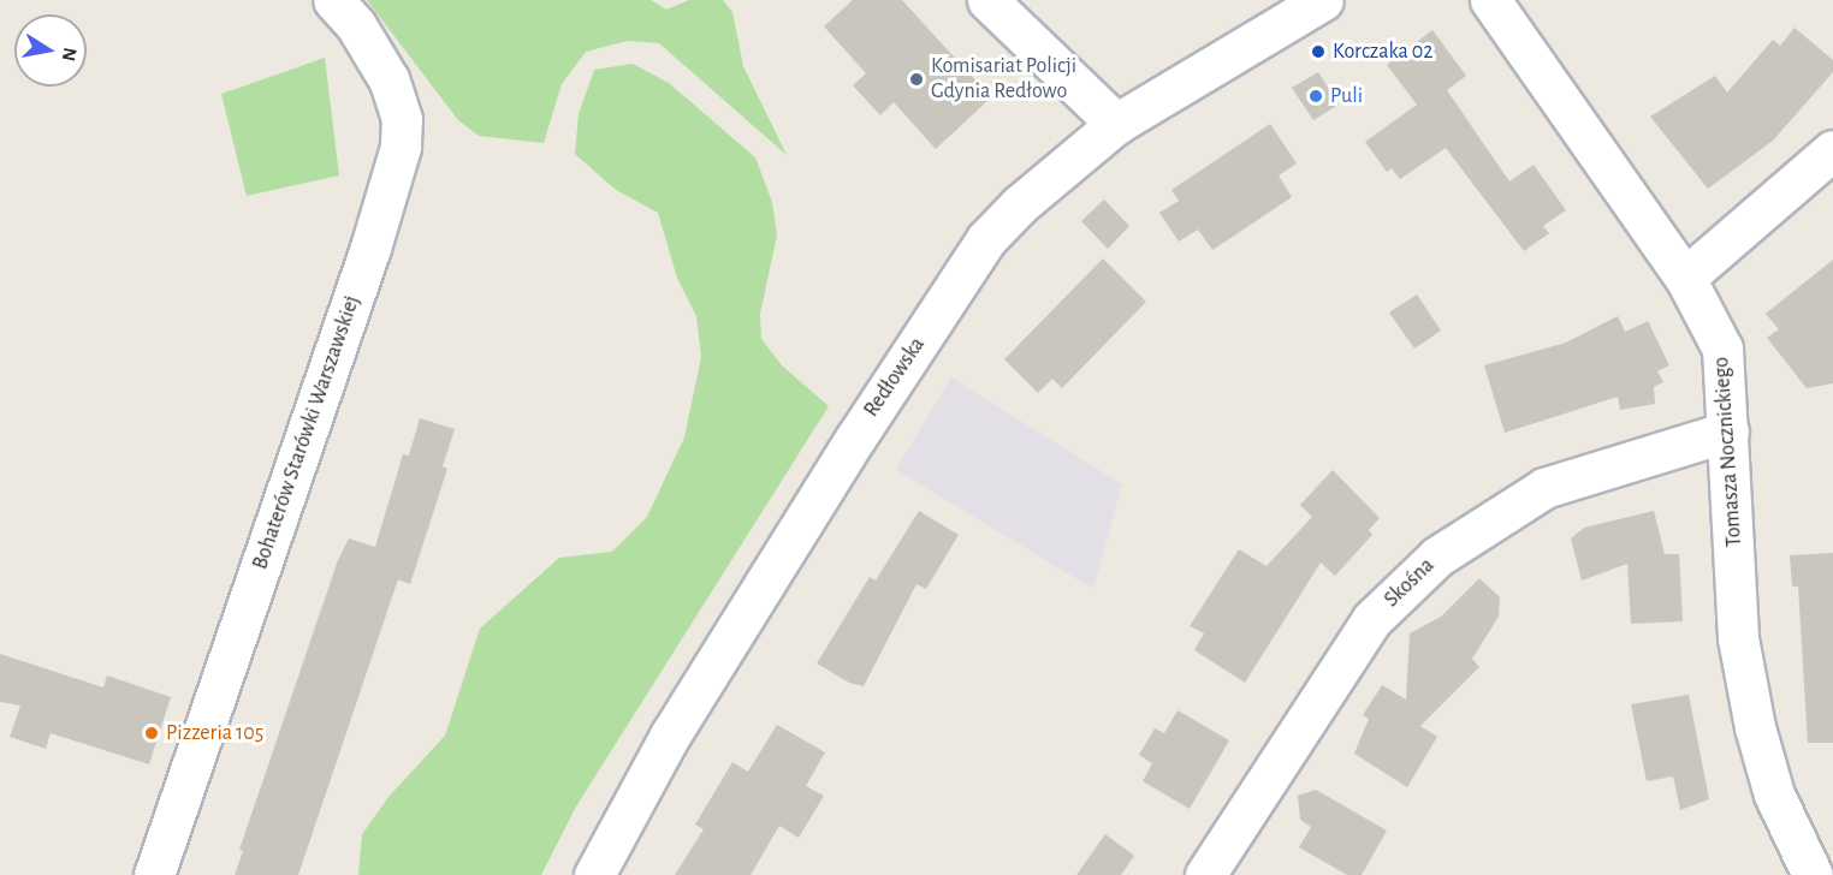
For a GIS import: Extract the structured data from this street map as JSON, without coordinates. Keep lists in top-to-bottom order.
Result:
{
  "streets": {
    "street": [
      "Redłowska",
      "Bohaterów Starówki Warszawskiej",
      "Tomasza Nocznickiego",
      "Skośna"
    ]
  },
  "crossings": [
    ["Tomasza Nocznickiego", "Skośna"]
  ],
  "places": [
    "Korczaka 02",
    "Komisariat Policji Gdynia Redłowo",
    "Puli",
    "Pizzeria 105"
  ],
  "north": "right"
}
